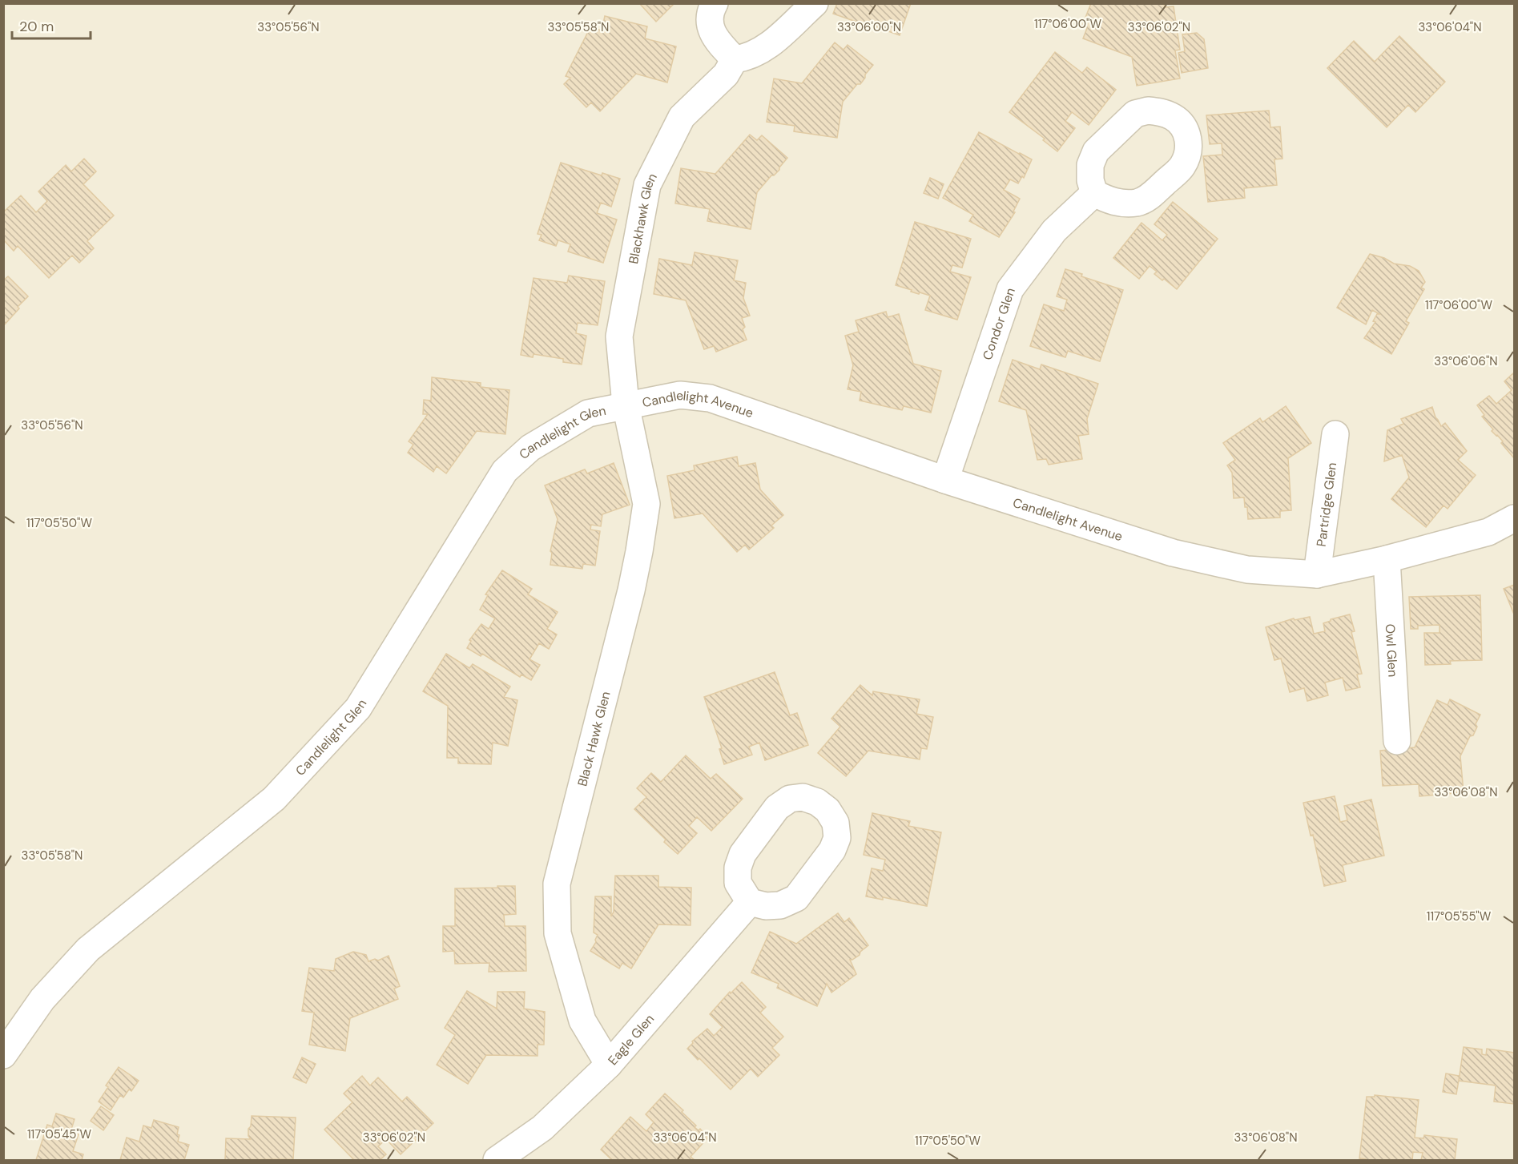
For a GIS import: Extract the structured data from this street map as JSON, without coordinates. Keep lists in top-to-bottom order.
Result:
{
  "streets": {
    "street": [
      "Blackhawk Glen",
      "Condor Glen",
      "Candlelight Avenue",
      "Candlelight Glen",
      "Partridge Glen",
      "Owl Glen",
      "Black Hawk Glen",
      "Eagle Glen"
    ]
  },
  "crossings": [
    ["Blackhawk Glen", "Candlelight Avenue"],
    ["Blackhawk Glen", "Candlelight Glen"],
    ["Blackhawk Glen", "Black Hawk Glen"],
    ["Condor Glen", "Candlelight Avenue"],
    ["Candlelight Avenue", "Candlelight Glen"],
    ["Candlelight Avenue", "Partridge Glen"],
    ["Candlelight Avenue", "Owl Glen"],
    ["Candlelight Avenue", "Black Hawk Glen"],
    ["Candlelight Glen", "Black Hawk Glen"],
    ["Black Hawk Glen", "Eagle Glen"]
  ],
  "scale_bar": "20 m",
  "coordinates": [
    "117°06'00\"W",
    "33°05'56\"N",
    "33°05'58\"N",
    "33°06'00\"N",
    "33°06'02\"N",
    "33°06'04\"N",
    "33°06'06\"N",
    "117°05'50\"W",
    "33°06'08\"N",
    "117°05'55\"W",
    "117°05'45\"W"
  ]
}
